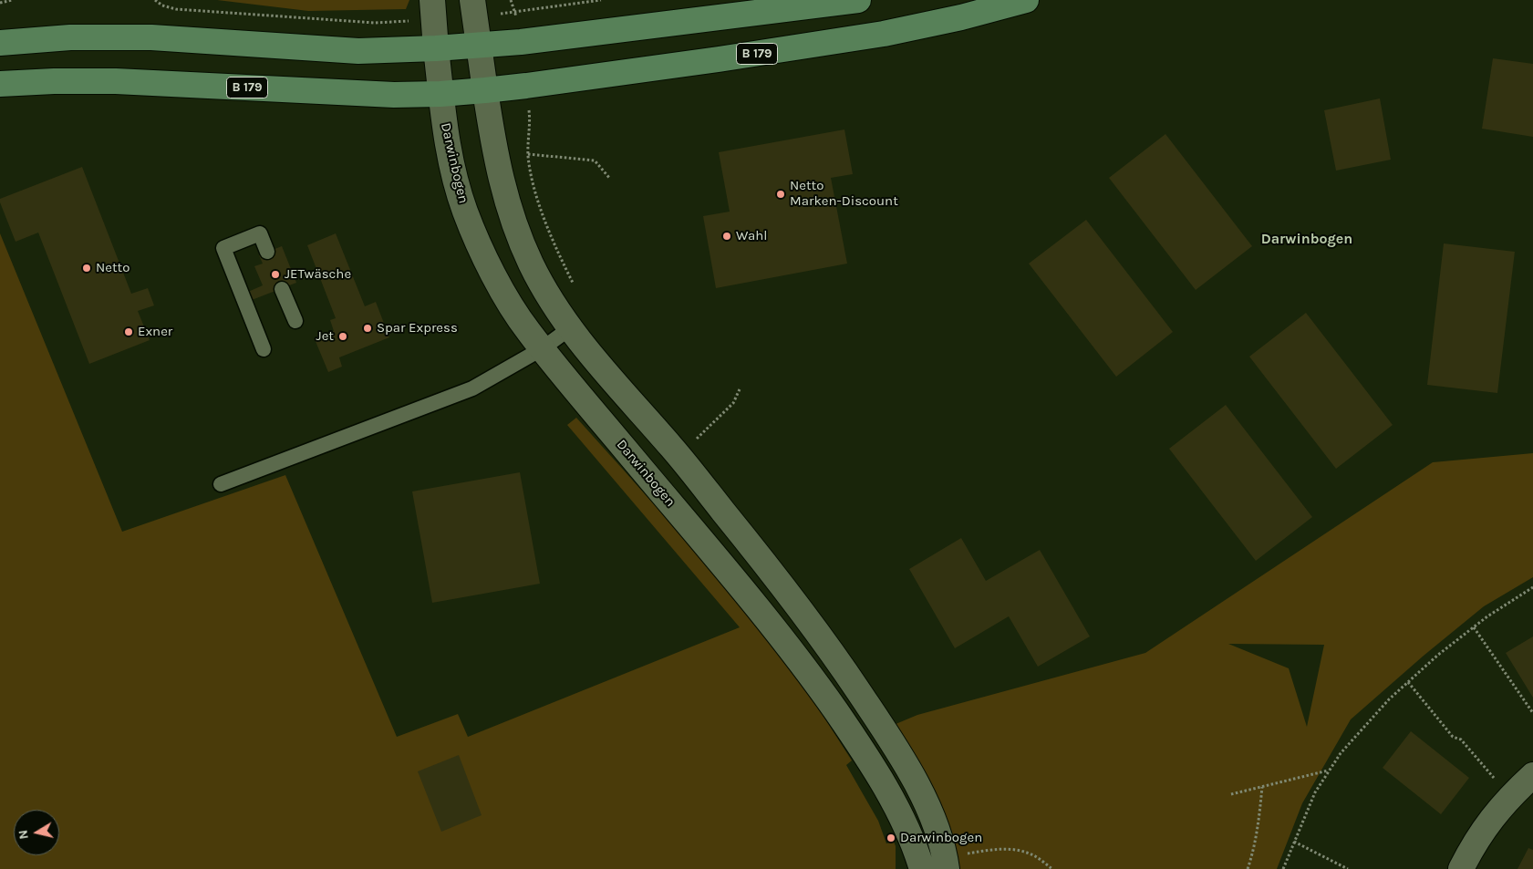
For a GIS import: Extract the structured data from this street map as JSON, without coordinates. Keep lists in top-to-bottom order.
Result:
{
  "streets": {
    "main road": ["B 179"],
    "street": ["Darwinbogen"]
  },
  "crossings": [
    ["B 179", "Darwinbogen"]
  ],
  "districts": ["Darwinbogen"],
  "places": [
    "Netto Marken-Discount",
    "Wahl",
    "Netto",
    "JETwäsche",
    "Spar Express",
    "Exner",
    "Jet",
    "Darwinbogen"
  ],
  "north": "left"
}
